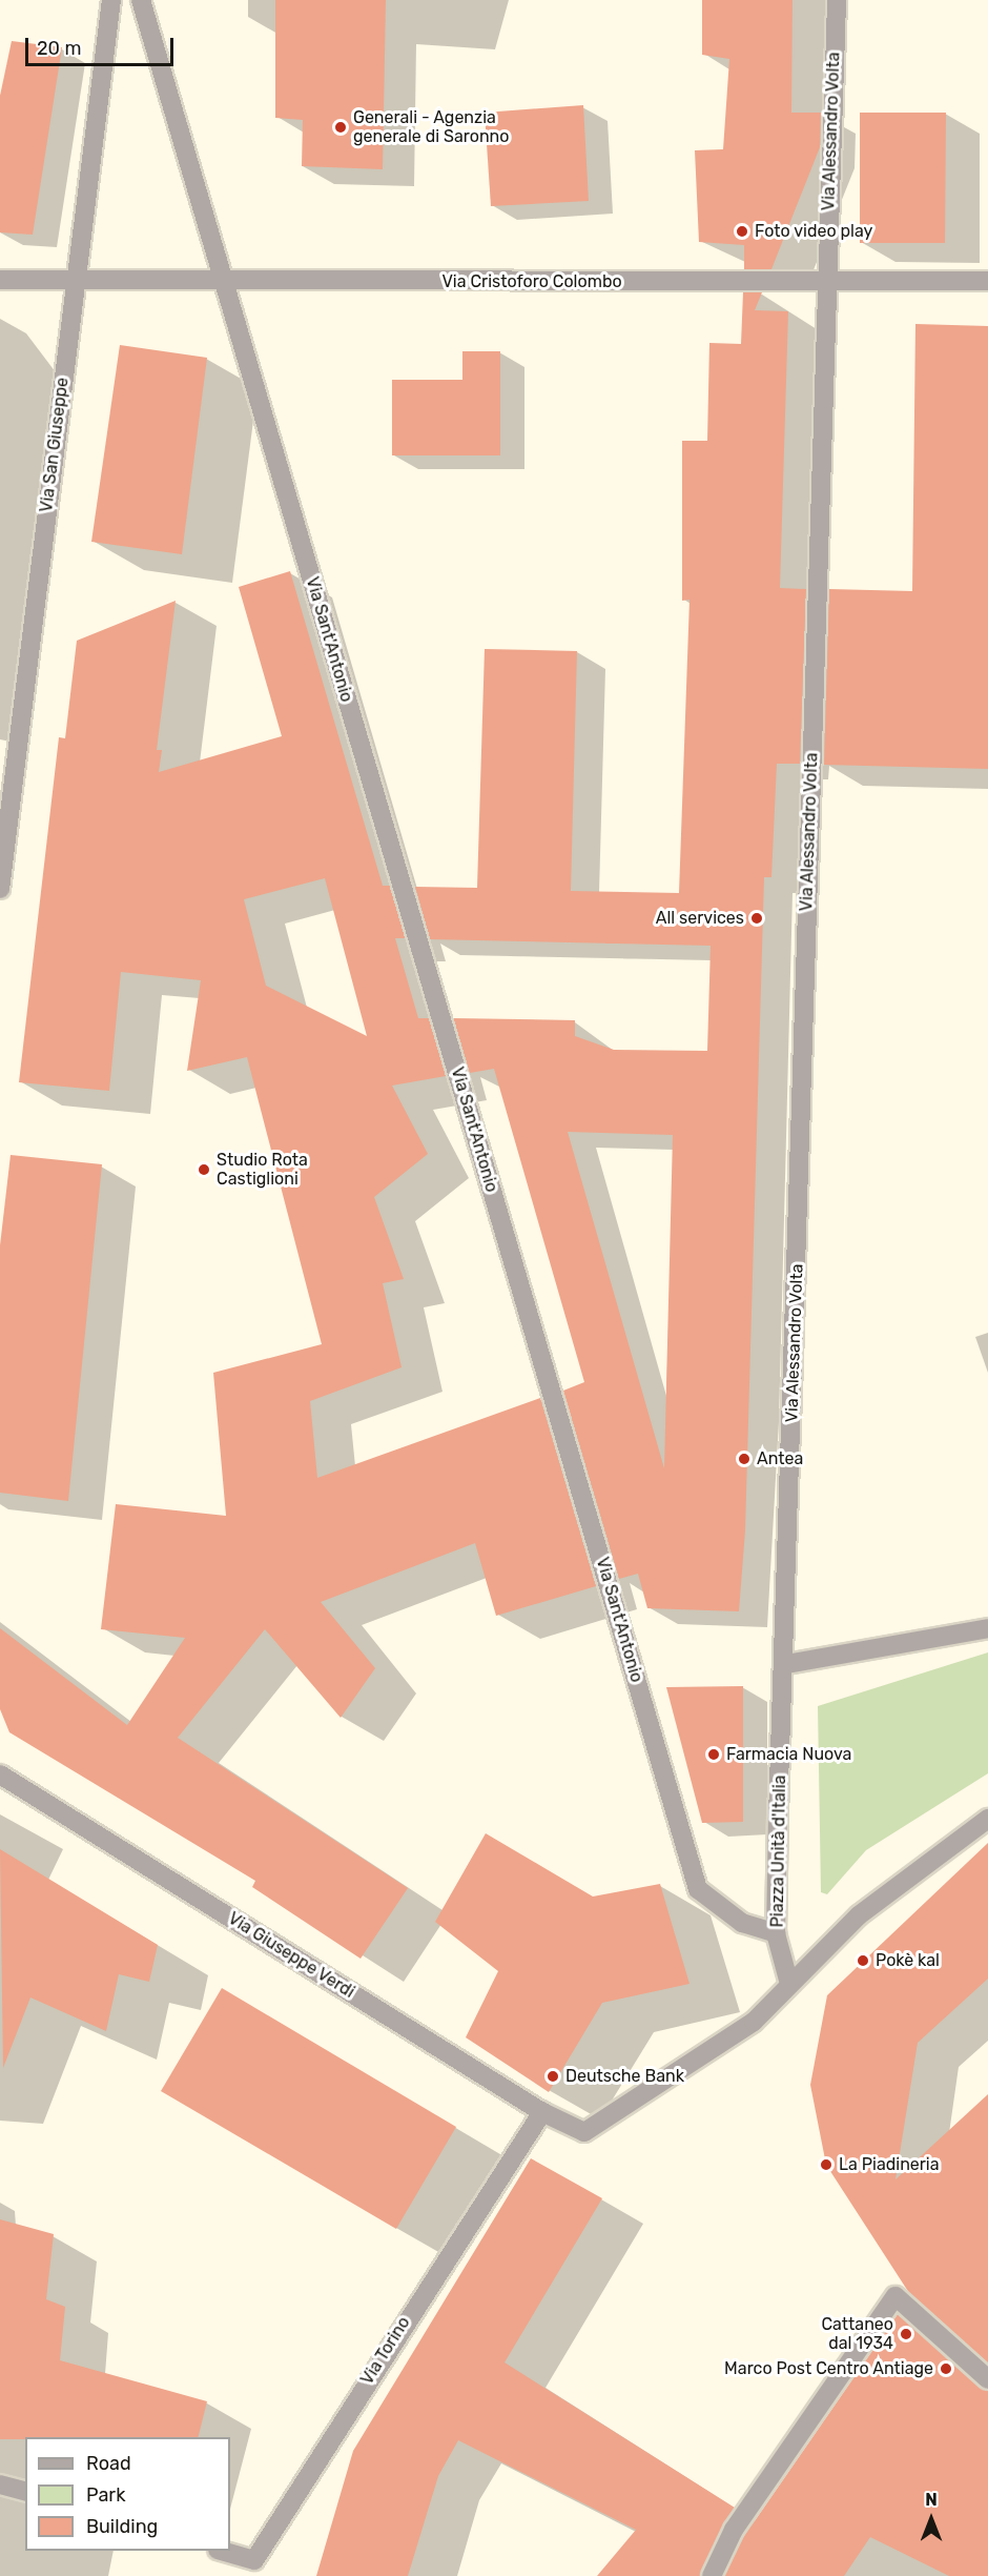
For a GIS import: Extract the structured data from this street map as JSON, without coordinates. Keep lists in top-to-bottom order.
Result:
{
  "streets": {
    "street": [
      "Via Alessandro Volta",
      "Via Cristoforo Colombo",
      "Via San Giuseppe",
      "Via Sant'Antonio",
      "Piazza Unità d'Italia",
      "Via Giuseppe Verdi",
      "Via Torino"
    ]
  },
  "crossings": [
    ["Via Alessandro Volta", "Via Cristoforo Colombo"],
    ["Via Alessandro Volta", "Piazza Unità d'Italia"],
    ["Via Cristoforo Colombo", "Via San Giuseppe"],
    ["Via Cristoforo Colombo", "Via Sant'Antonio"],
    ["Via Sant'Antonio", "Piazza Unità d'Italia"],
    ["Piazza Unità d'Italia", "Via Giuseppe Verdi"],
    ["Via Giuseppe Verdi", "Via Torino"]
  ],
  "places": [
    "Generali - Agenzia generale di Saronno",
    "Foto video play",
    "All services",
    "Studio Rota Castiglioni",
    "Antea",
    "Farmacia Nuova",
    "Pokè kal",
    "Deutsche Bank",
    "La Piadineria",
    "Cattaneo dal 1934",
    "Marco Post Centro Antiage"
  ],
  "legend": ["Road", "Park", "Building"],
  "scale_bar": "20 m",
  "north": "top"
}
